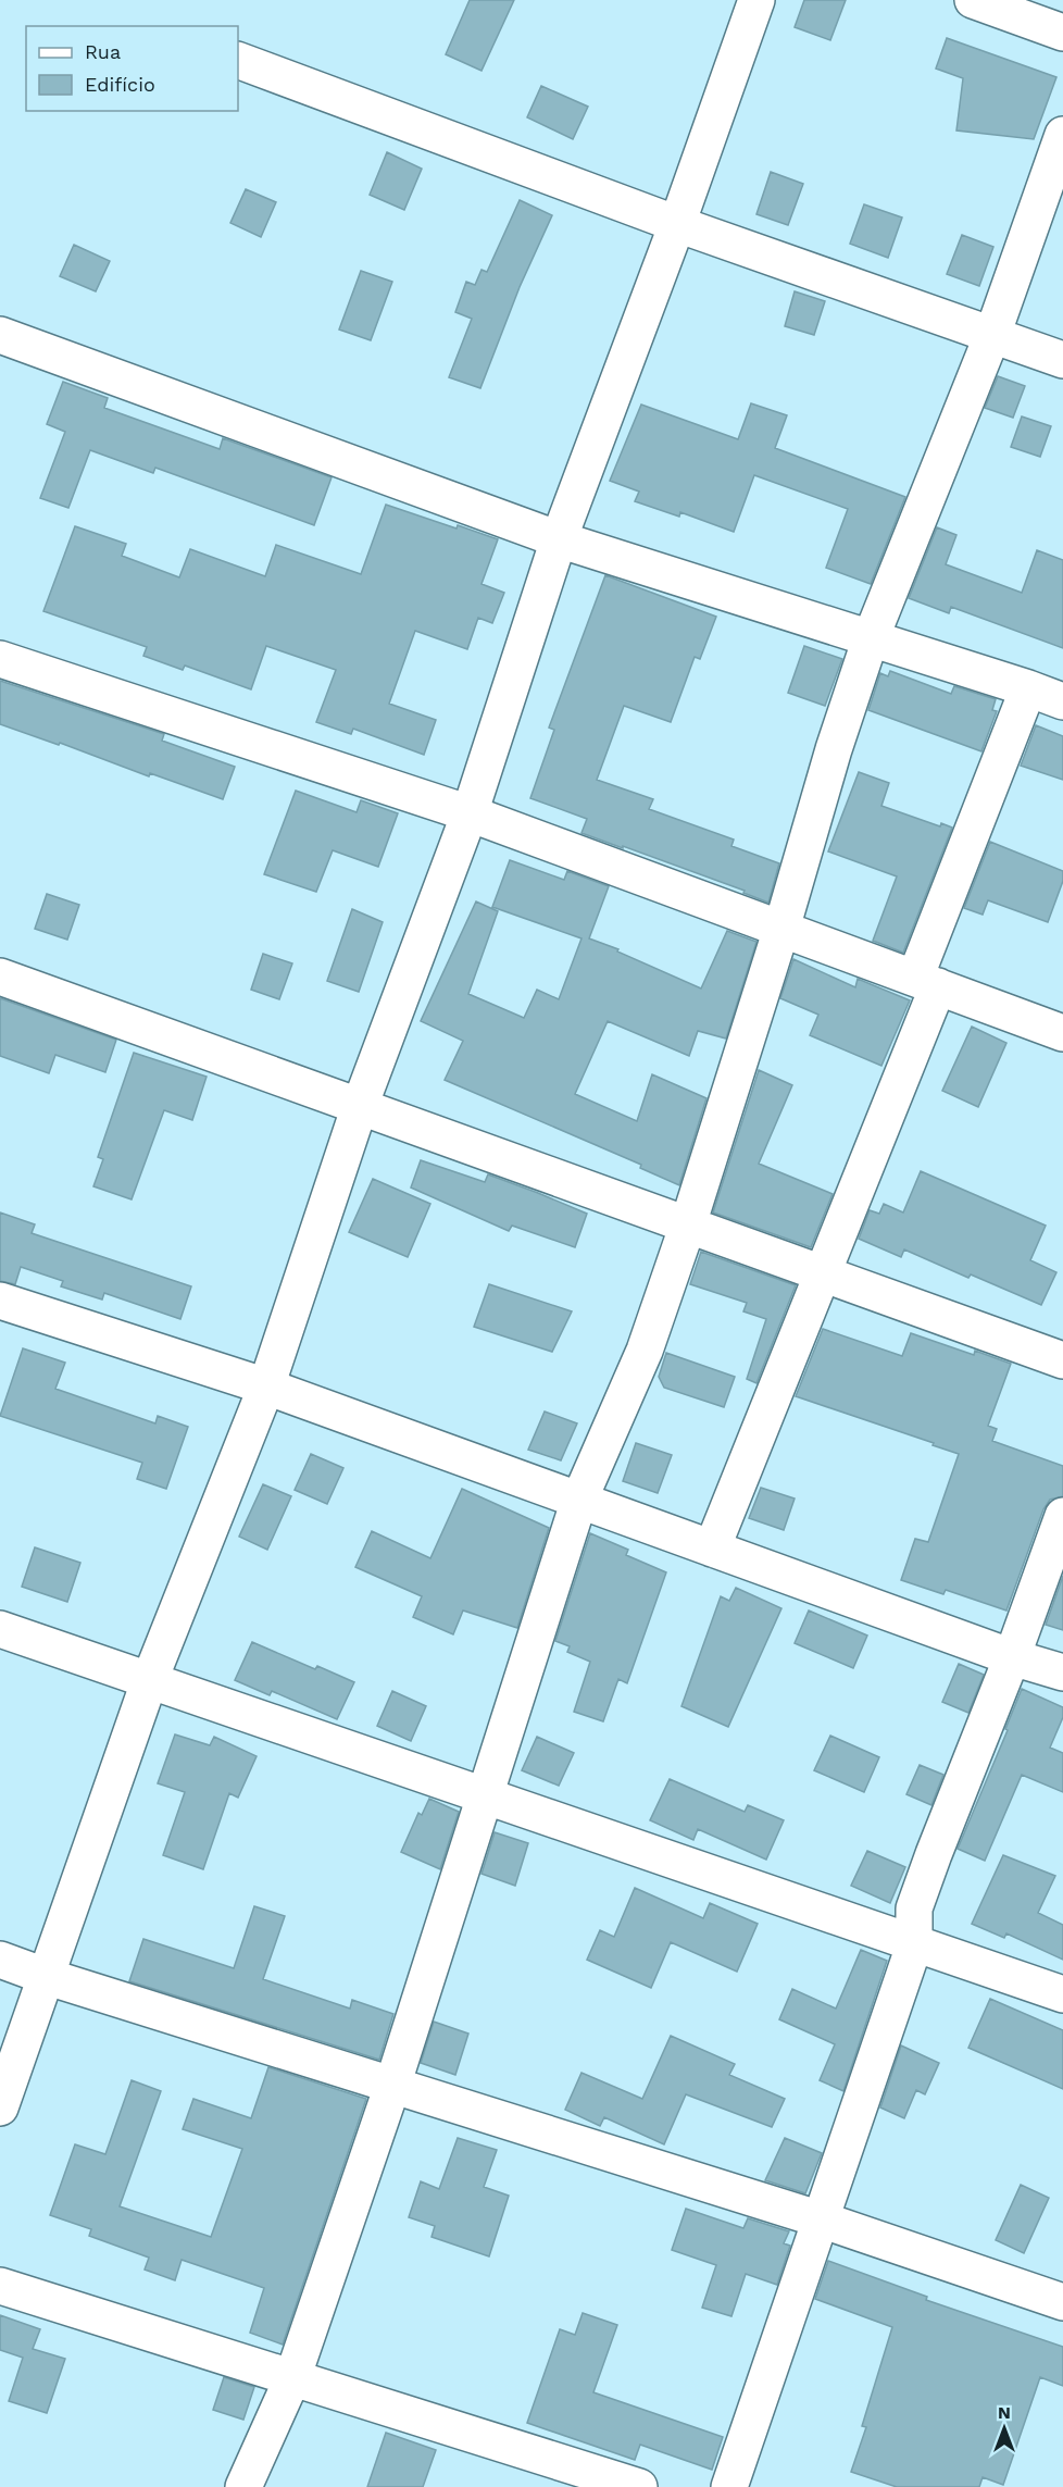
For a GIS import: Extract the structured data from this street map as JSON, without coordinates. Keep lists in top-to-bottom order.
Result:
{
  "legend": ["Rua", "Edifício"],
  "north": "top"
}
